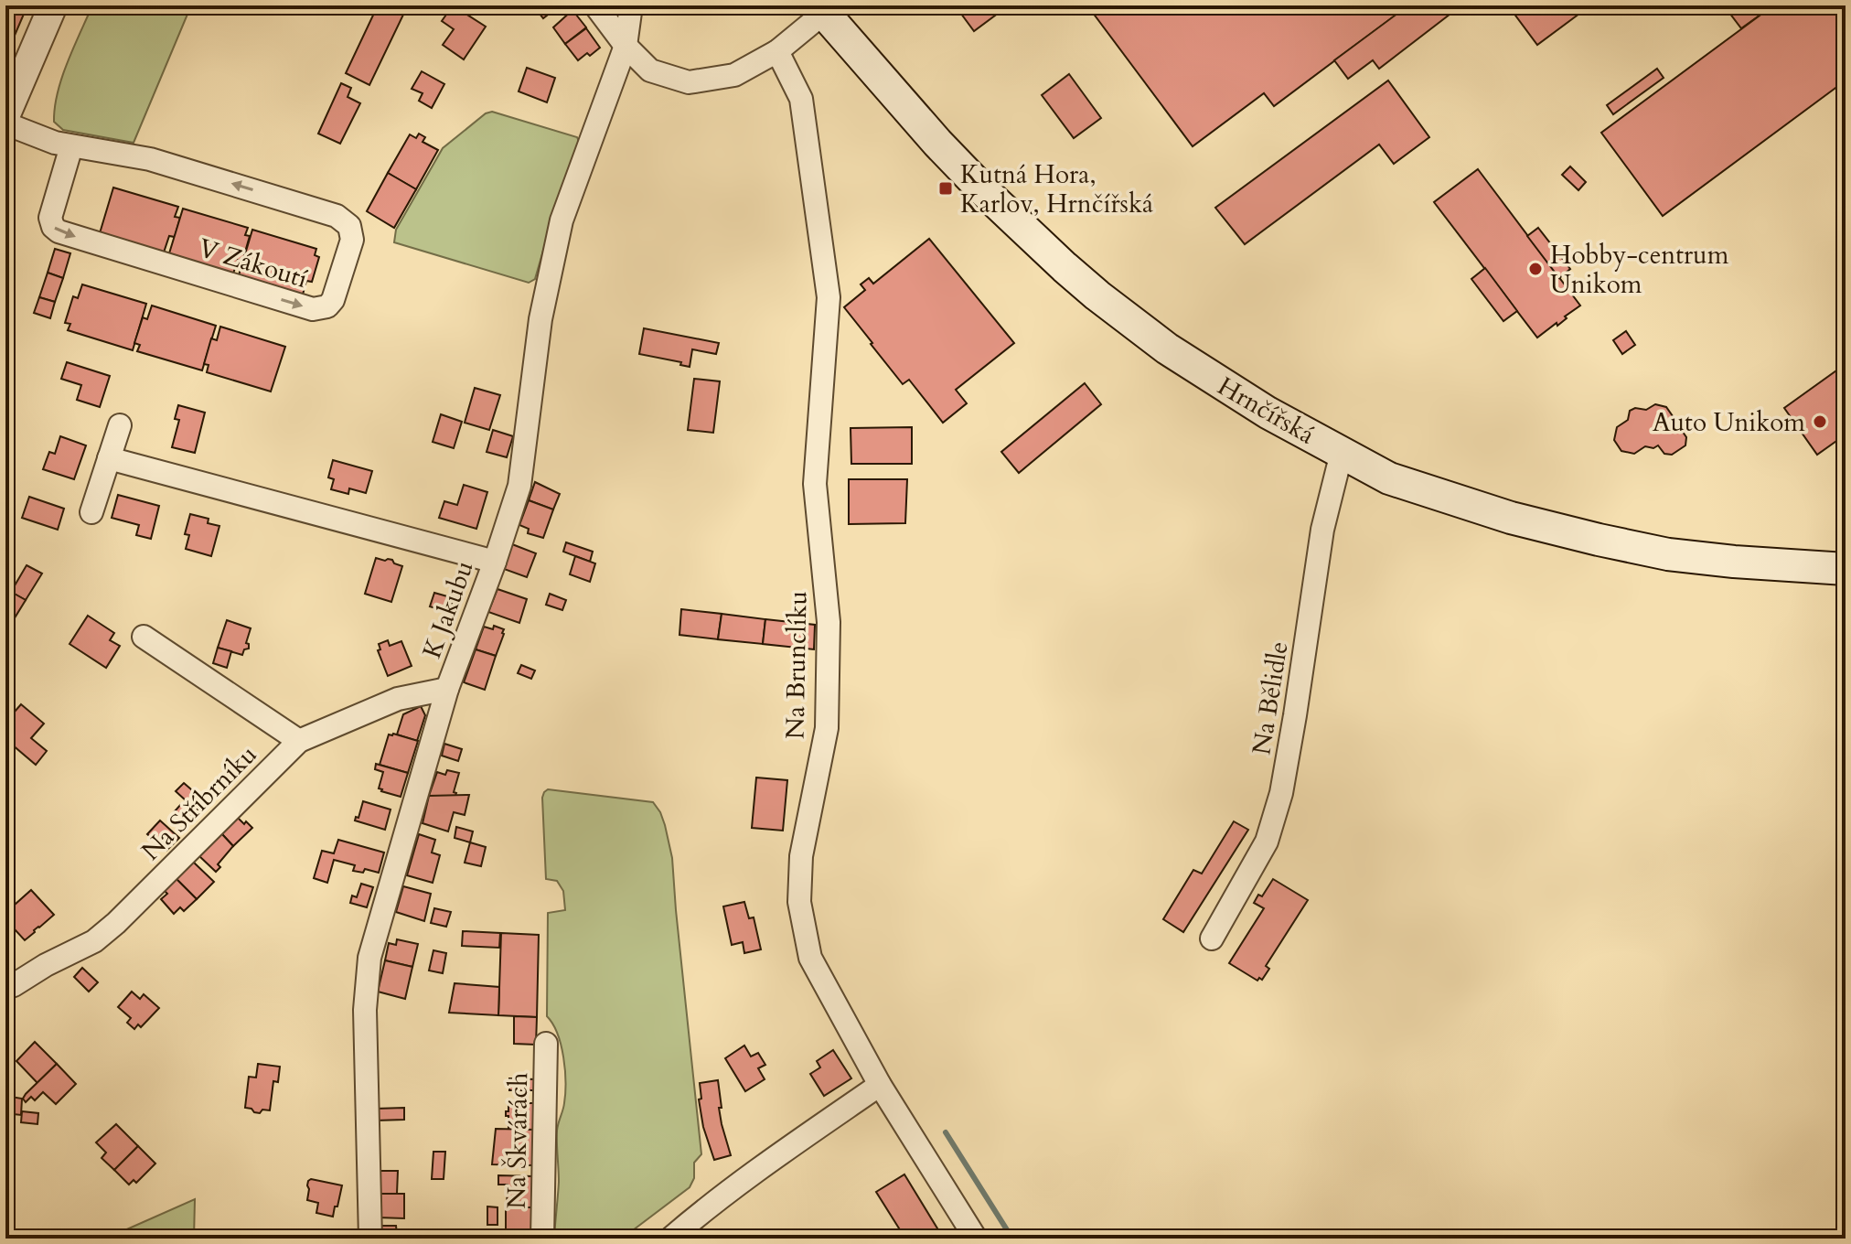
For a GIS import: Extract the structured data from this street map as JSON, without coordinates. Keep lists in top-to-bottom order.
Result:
{
  "streets": {
    "main road": ["Hrnčířská"],
    "street": [
      "V Zákoutí",
      "K Jakubu",
      "Na Brunclíku",
      "Na Bělidle",
      "Na Stříbrníku",
      "Na Škvárách"
    ]
  },
  "crossings": [
    ["Hrnčířská", "Na Bělidle"],
    ["K Jakubu", "Na Stříbrníku"]
  ],
  "places": {
    "transit": ["Kutná Hora, Karlov, Hrnčířská"],
    "other": ["Hobby-centrum Unikom", "Auto Unikom"]
  }
}
